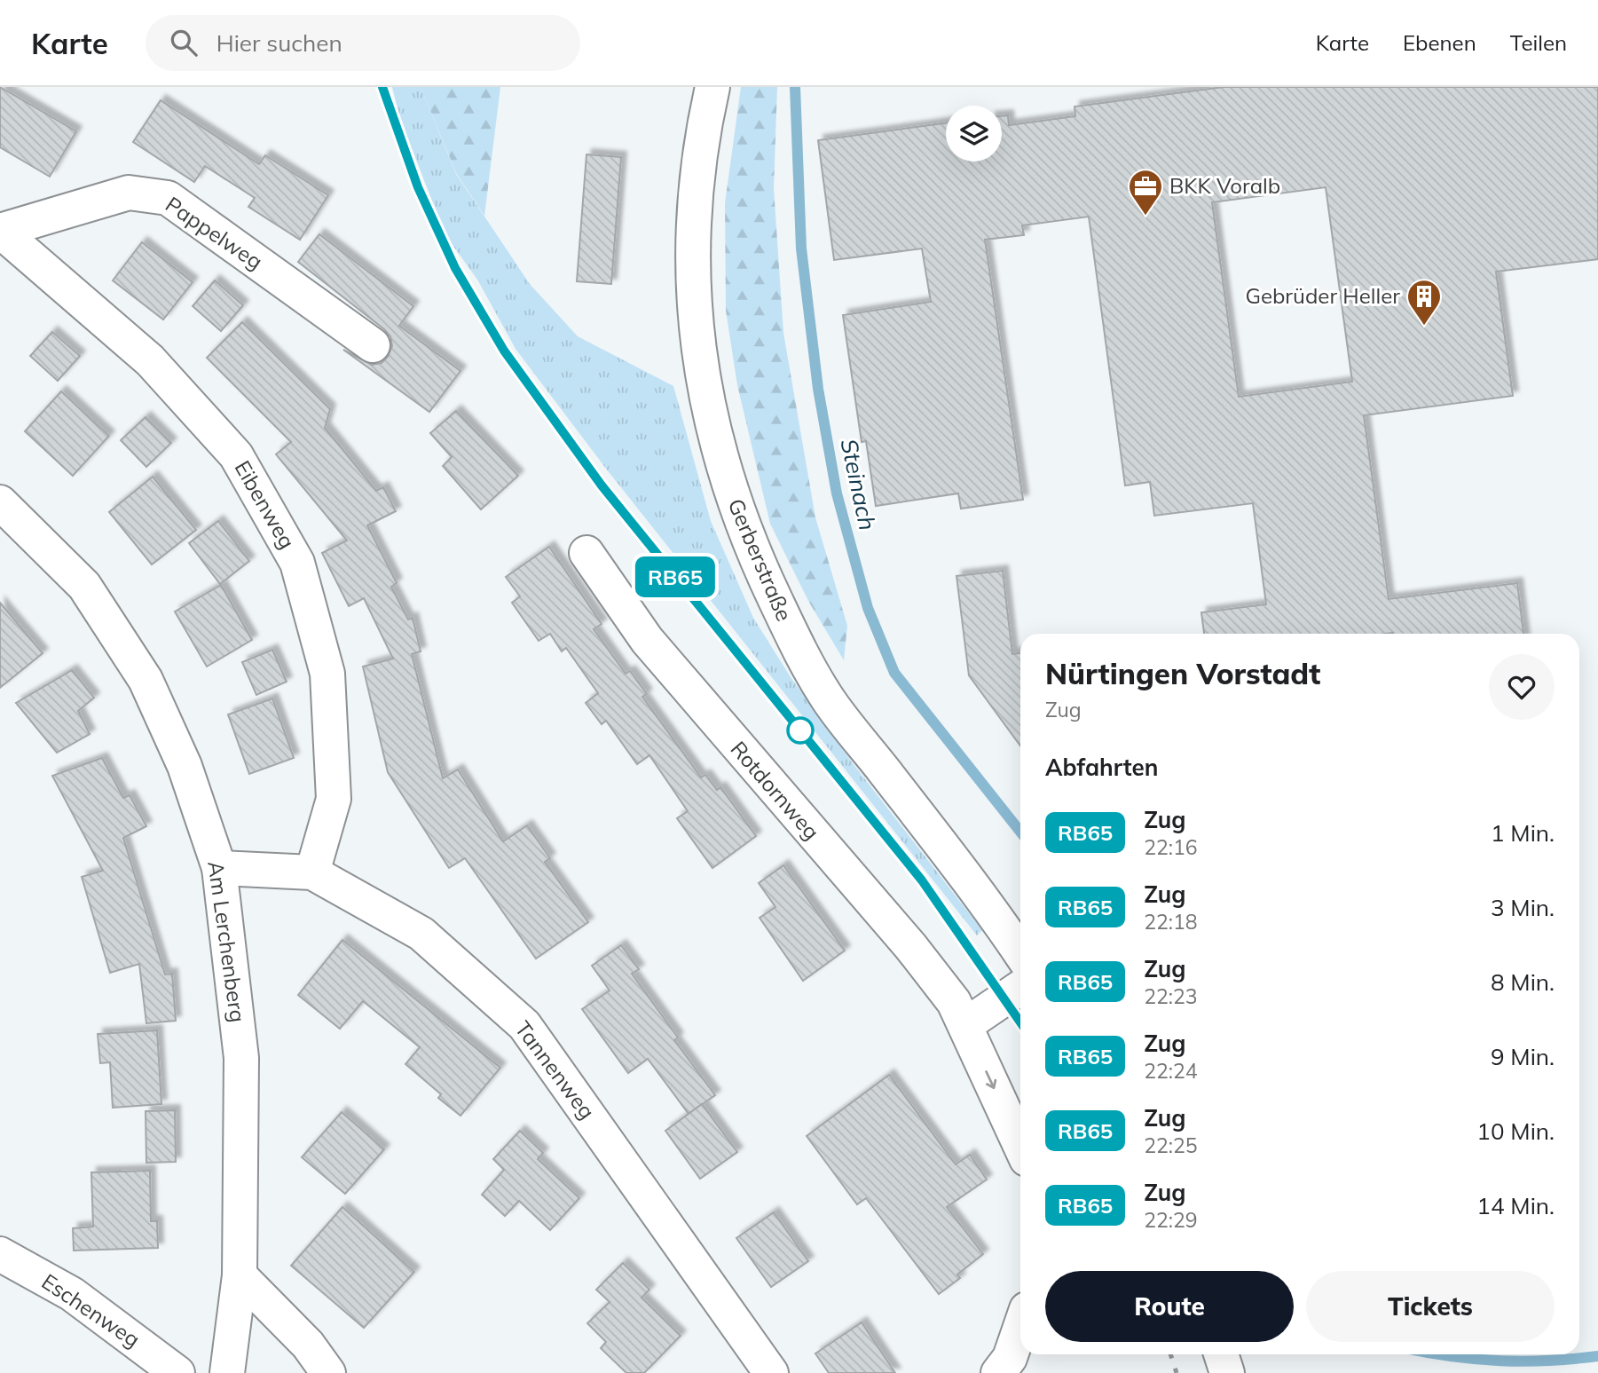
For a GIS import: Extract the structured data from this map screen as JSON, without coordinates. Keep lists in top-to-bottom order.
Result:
{
  "streets": {
    "street": [
      "Pappelweg",
      "Eibenweg",
      "Gerberstraße",
      "Rotdornweg",
      "Am Lerchenberg",
      "Tannenweg",
      "Eschenweg"
    ]
  },
  "crossings": [
    ["Pappelweg", "Eibenweg"],
    ["Eibenweg", "Tannenweg"],
    ["Am Lerchenberg", "Tannenweg"]
  ],
  "water": ["Steinach"],
  "places": {
    "office": ["BKK Voralb"],
    "building": ["Gebrüder Heller"]
  },
  "page": {
    "header": "Karte",
    "search": "Hier suchen",
    "nav": ["Karte", "Ebenen", "Teilen"],
    "on_map": "RB65",
    "heading": [
      ["Nürtingen Vorstadt", "Zug"],
      "Abfahrten"
    ],
    "list": [
      {
        "mark": "RB65",
        "name": "Zug",
        "note": "22:16",
        "value": "1 Min."
      },
      {
        "mark": "RB65",
        "name": "Zug",
        "note": "22:18",
        "value": "3 Min."
      },
      {
        "mark": "RB65",
        "name": "Zug",
        "note": "22:23",
        "value": "8 Min."
      },
      {
        "mark": "RB65",
        "name": "Zug",
        "note": "22:24",
        "value": "9 Min."
      },
      {
        "mark": "RB65",
        "name": "Zug",
        "note": "22:25",
        "value": "10 Min."
      },
      {
        "mark": "RB65",
        "name": "Zug",
        "note": "22:29",
        "value": "14 Min."
      }
    ],
    "buttons": ["Route", "Tickets"]
  }
}
